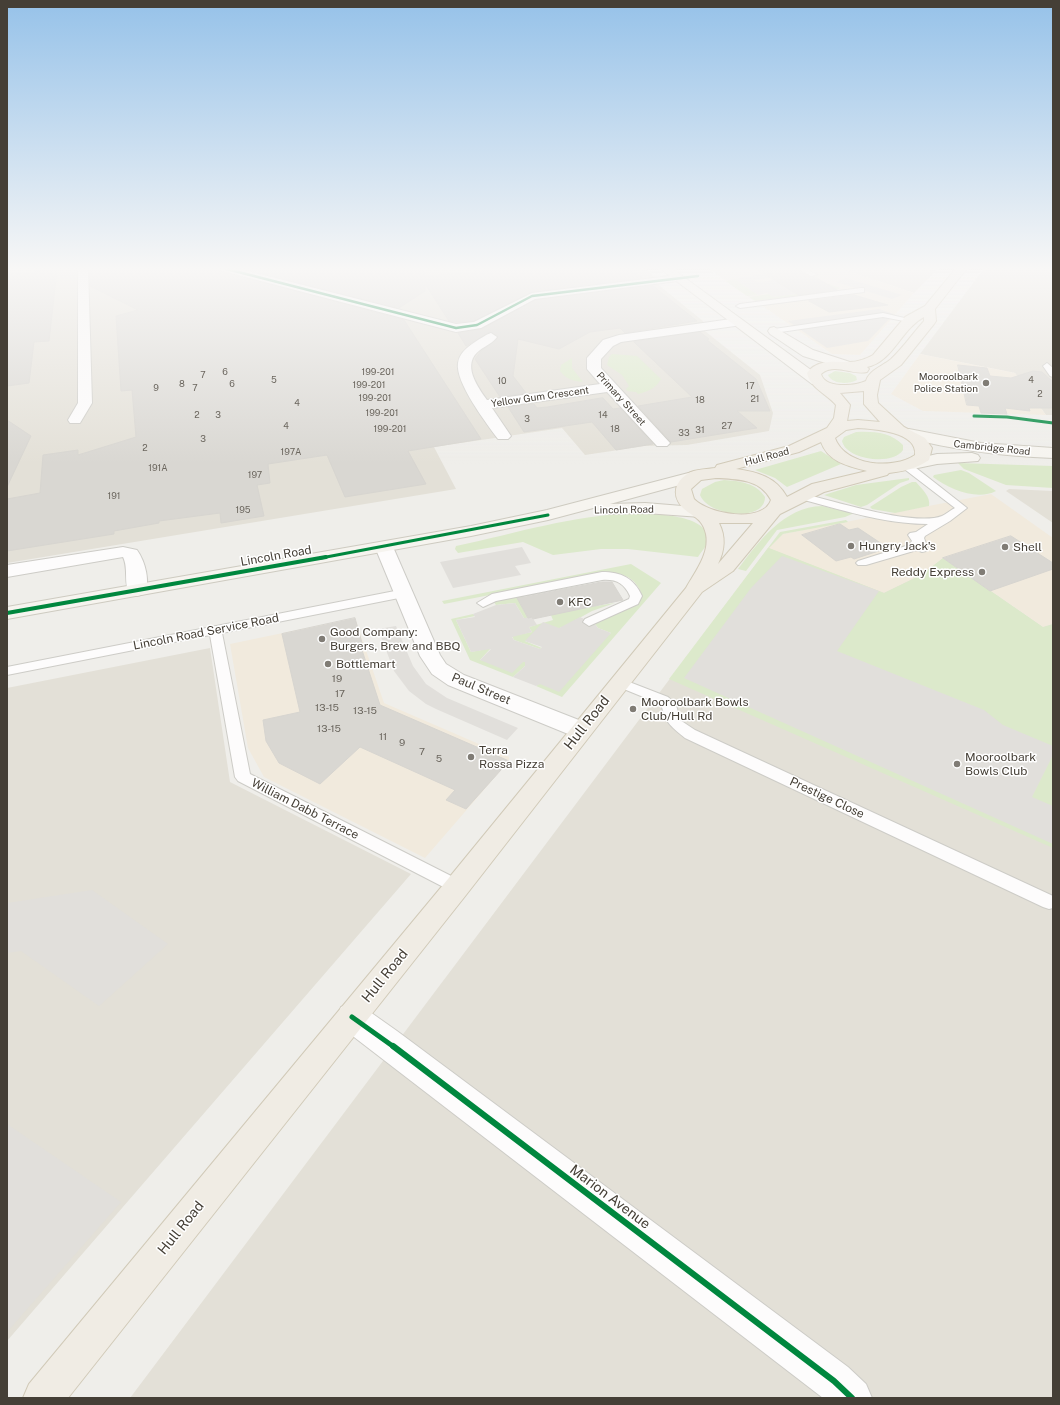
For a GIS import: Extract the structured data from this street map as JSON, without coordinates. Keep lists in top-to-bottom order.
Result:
{
  "streets": {
    "main road": ["Cambridge Road", "Hull Road", "Lincoln Road"],
    "street": [
      "Yellow Gum Crescent",
      "Primary Street",
      "Paul Street",
      "Marion Avenue"
    ],
    "lane": ["Lincoln Road Service Road", "Prestige Close", "William Dabb Terrace"]
  },
  "crossings": [
    ["Yellow Gum Crescent", "Primary Street"],
    ["Cambridge Road", "Hull Road"],
    ["Hull Road", "Lincoln Road"],
    ["Hull Road", "Paul Street"],
    ["Hull Road", "Prestige Close"],
    ["Hull Road", "William Dabb Terrace"],
    ["Hull Road", "Marion Avenue"],
    ["Lincoln Road", "Paul Street"],
    ["Lincoln Road Service Road", "Paul Street"],
    ["Lincoln Road Service Road", "William Dabb Terrace"]
  ],
  "places": [
    "Mooroolbark Police Station",
    "Hungry Jack's",
    "Shell",
    "Reddy Express",
    "KFC",
    "Good Company: Burgers, Brew and BBQ",
    "Bottlemart",
    "Mooroolbark Bowls Club/Hull Rd",
    "Terra Rossa Pizza",
    "Mooroolbark Bowls Club"
  ],
  "house_numbers": [
    "6",
    "199-201",
    "7",
    "5",
    "4",
    "10",
    "8",
    "6",
    "199-201",
    "17",
    "9",
    "7",
    "2",
    "199-201",
    "21",
    "18",
    "4",
    "199-201",
    "2",
    "3",
    "14",
    "3",
    "4",
    "27",
    "199-201",
    "18",
    "31",
    "33",
    "3",
    "2",
    "197A",
    "191A",
    "197",
    "191",
    "195",
    "19",
    "17",
    "13-15",
    "13-15",
    "13-15",
    "11",
    "9",
    "7",
    "5"
  ]
}
